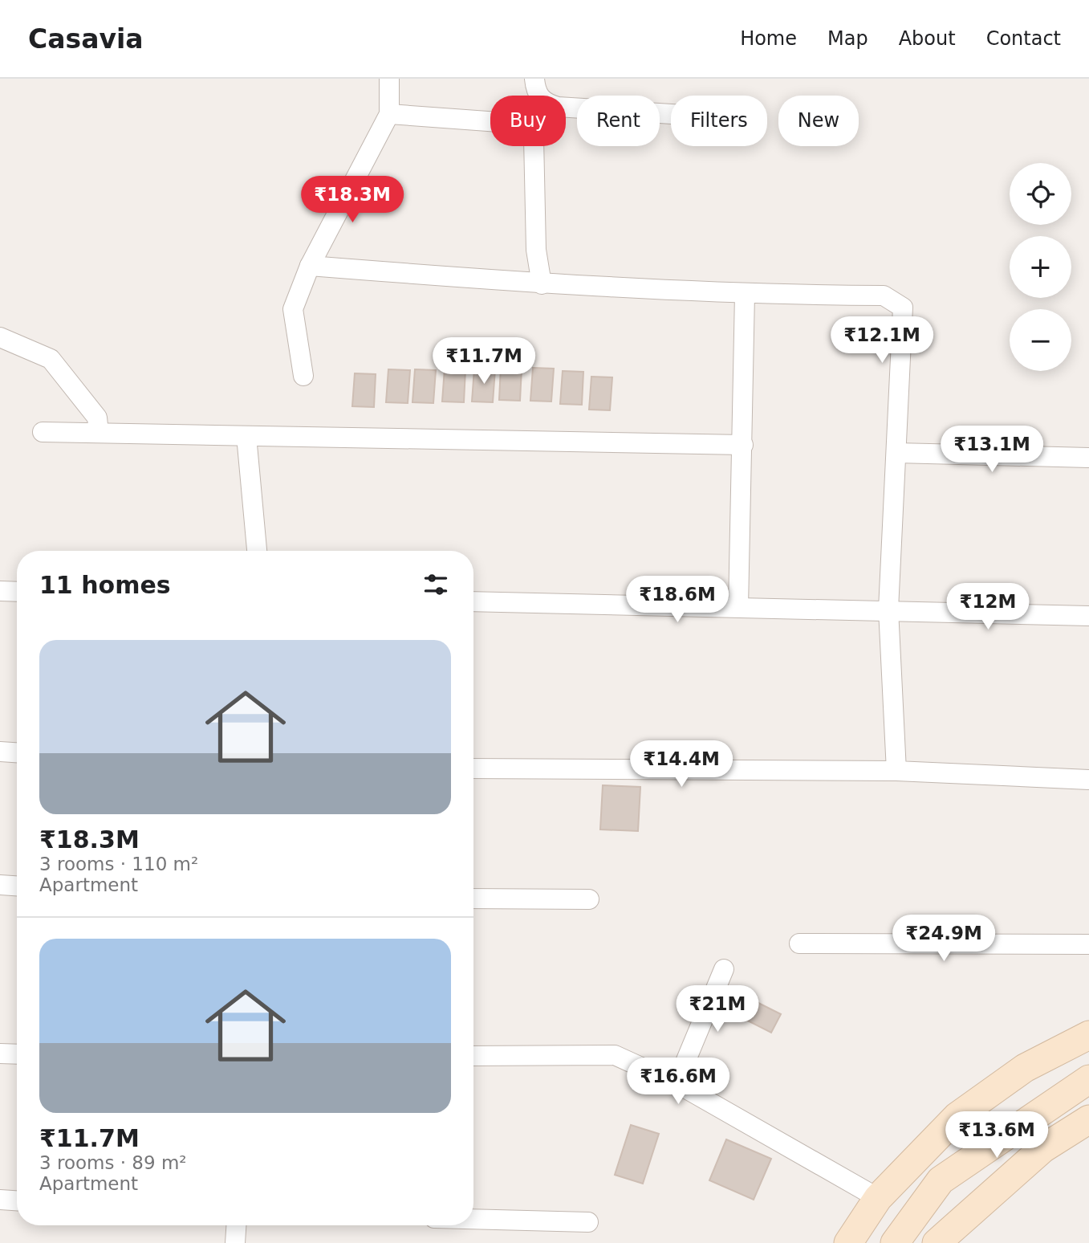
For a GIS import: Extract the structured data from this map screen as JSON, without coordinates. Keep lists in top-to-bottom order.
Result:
{
  "page": {
    "header": "Casavia",
    "nav": [
      "Home",
      "Map",
      "About",
      "Contact"
    ],
    "chip": [
      "Buy",
      "Rent",
      "Filters",
      "New"
    ],
    "map_buttons": ["+", "−"],
    "price": [
      "₹18.3M",
      "₹12.1M",
      "₹11.7M",
      "₹13.1M",
      "₹18.6M",
      "₹12M",
      "₹14.4M",
      "₹24.9M",
      "₹21M",
      "₹16.6M",
      "₹13.6M"
    ],
    "heading": "11 homes",
    "list": [
      {
        "name": "₹18.3M",
        "note": "3 rooms · 110 m² · Apartment"
      },
      {
        "name": "₹11.7M",
        "note": "3 rooms · 89 m² · Apartment"
      }
    ]
  }
}
